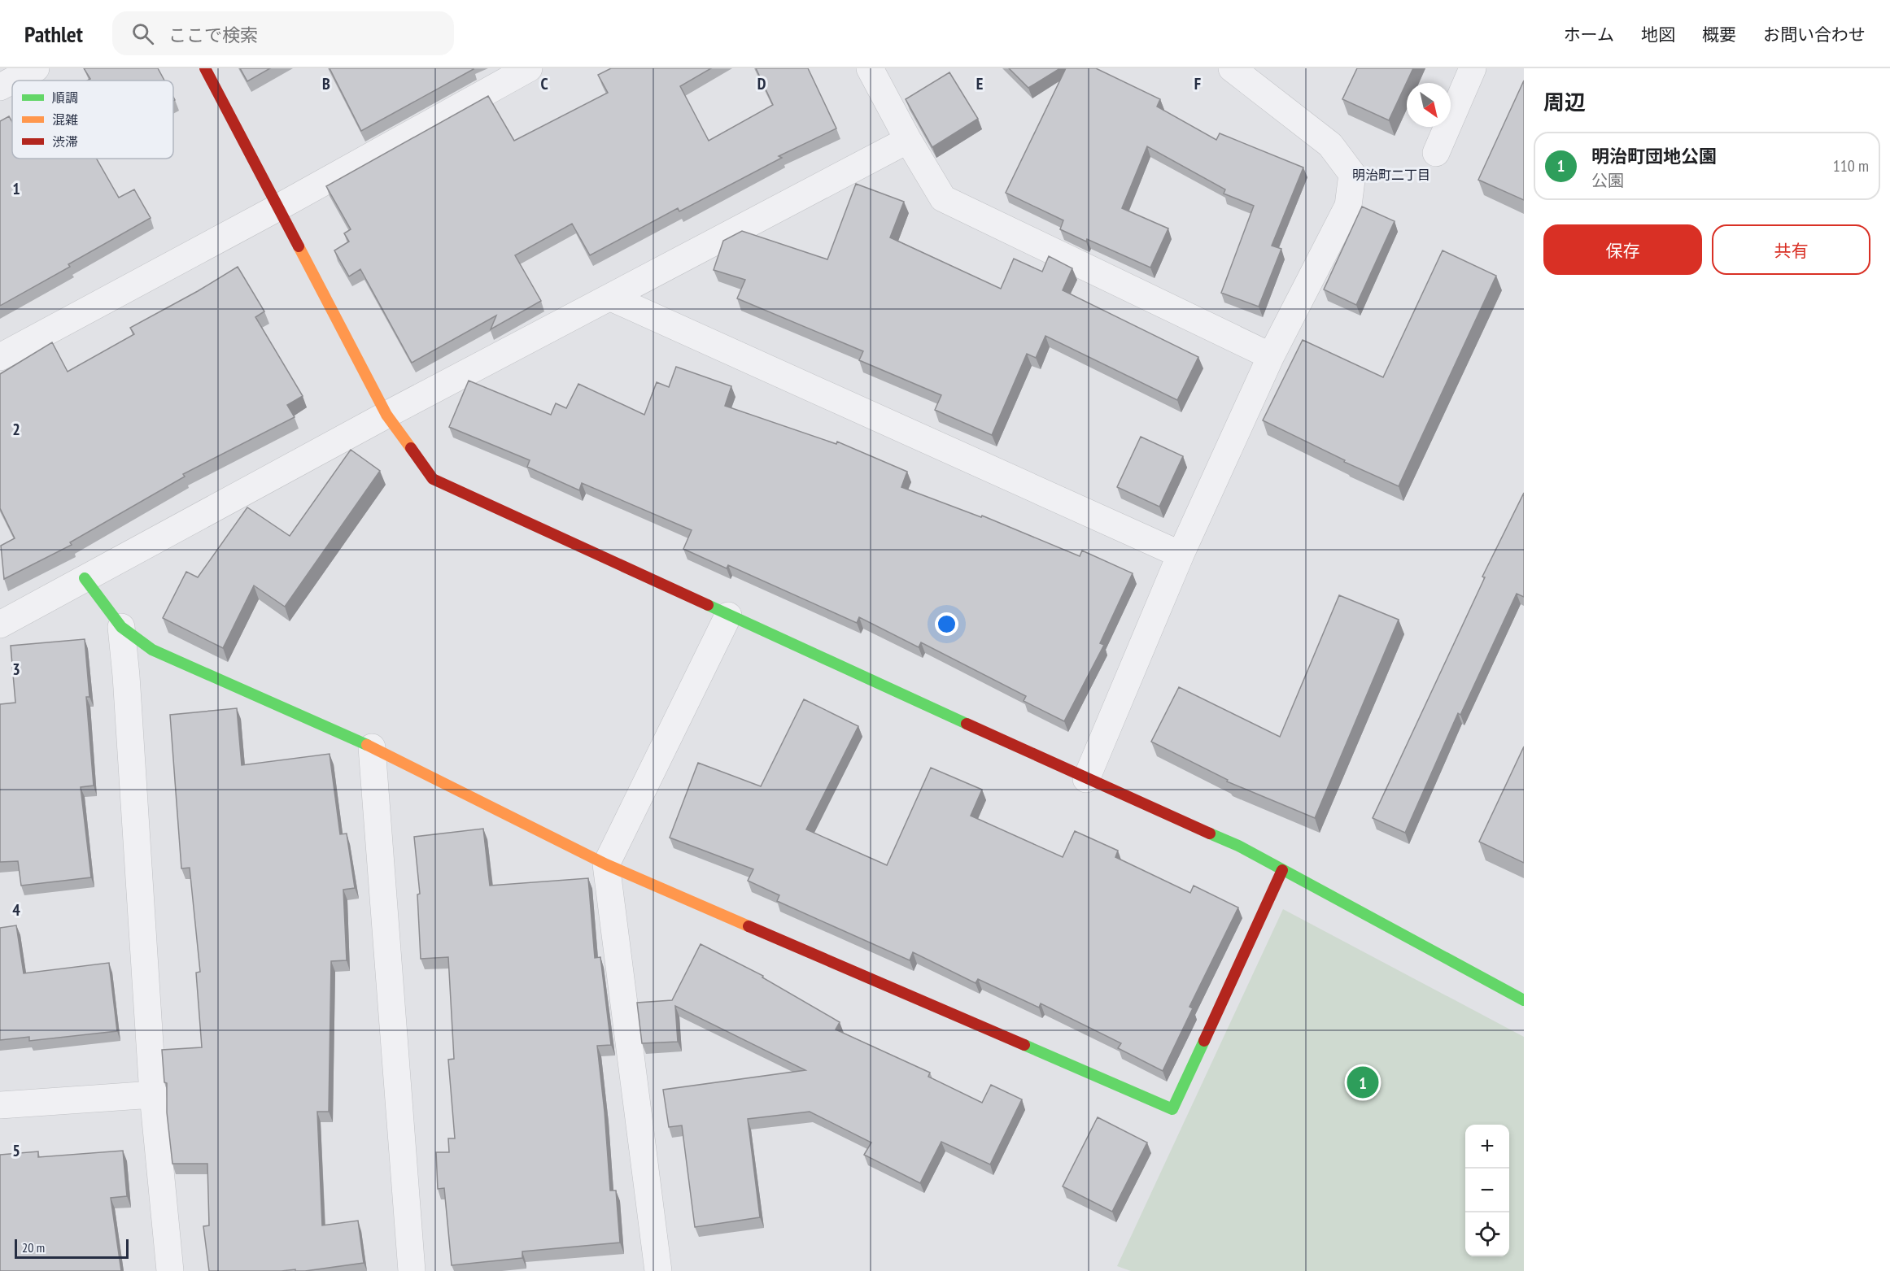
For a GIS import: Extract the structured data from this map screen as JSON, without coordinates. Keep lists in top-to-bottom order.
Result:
{
  "districts": ["明治町二丁目"],
  "legend": ["順調", "混雑", "渋滞"],
  "scale_bar": "20 m",
  "north": "bottom right",
  "page": {
    "header": "Pathlet",
    "search": "ここで検索",
    "nav": [
      "ホーム",
      "地図",
      "概要",
      "お問い合わせ"
    ],
    "heading": "周辺",
    "list": [
      {
        "mark": "1",
        "name": "明治町団地公園",
        "note": "公園",
        "value": "110 m"
      }
    ],
    "buttons": ["保存", "共有"],
    "pins": "1",
    "map_buttons": ["+", "−"],
    "scale": "20 m"
  },
  "grid": {
    "columns": [
      "B",
      "C",
      "D",
      "E",
      "F"
    ],
    "rows": [
      "1",
      "2",
      "3",
      "4",
      "5"
    ]
  }
}
